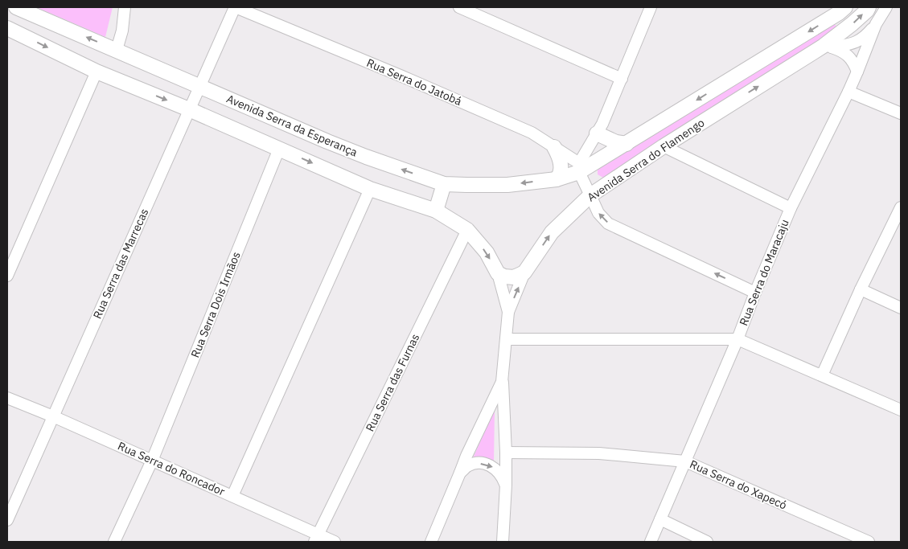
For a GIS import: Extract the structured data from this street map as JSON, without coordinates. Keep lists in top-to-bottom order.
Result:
{
  "streets": {
    "street": [
      "Rua Serra do Jatobá",
      "Avenida Serra da Esperança",
      "Avenida Serra do Flamengo",
      "Rua Serra das Marrecas",
      "Rua Serra do Maracaju",
      "Rua Serra Dois Irmãos",
      "Rua Serra das Furnas",
      "Rua Serra do Roncador",
      "Rua Serra do Xapecó"
    ]
  },
  "crossings": [
    ["Rua Serra do Jatobá", "Avenida Serra da Esperança"],
    ["Rua Serra do Jatobá", "Avenida Serra do Flamengo"],
    ["Rua Serra do Jatobá", "Rua Serra das Marrecas"],
    ["Avenida Serra da Esperança", "Avenida Serra do Flamengo"],
    ["Avenida Serra da Esperança", "Rua Serra das Marrecas"],
    ["Rua Serra das Marrecas", "Rua Serra do Roncador"],
    ["Rua Serra do Maracaju", "Rua Serra do Xapecó"],
    ["Rua Serra Dois Irmãos", "Rua Serra do Roncador"],
    ["Rua Serra das Furnas", "Rua Serra do Roncador"]
  ]
}
